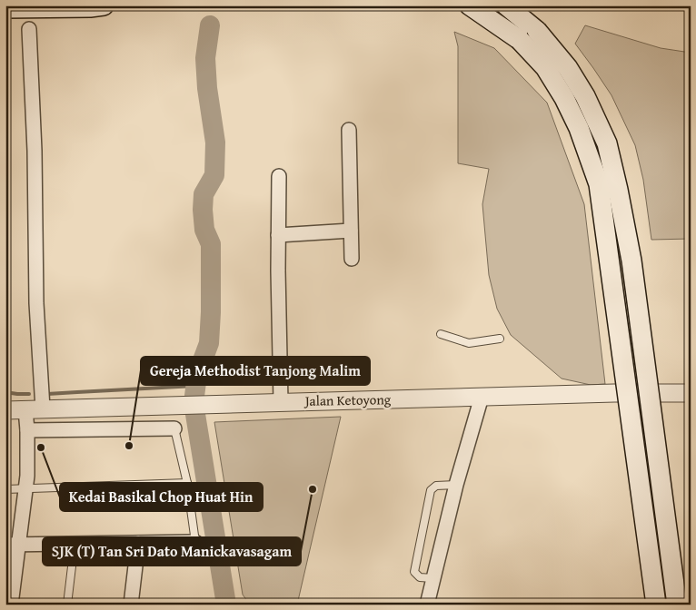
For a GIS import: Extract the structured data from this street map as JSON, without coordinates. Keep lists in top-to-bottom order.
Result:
{
  "streets": {
    "street": ["Jalan Ketoyong"]
  },
  "places": ["Gereja Methodist Tanjong Malim", "Kedai Basikal Chop Huat Hin", "SJK (T) Tan Sri Dato Manickavasagam"]
}
